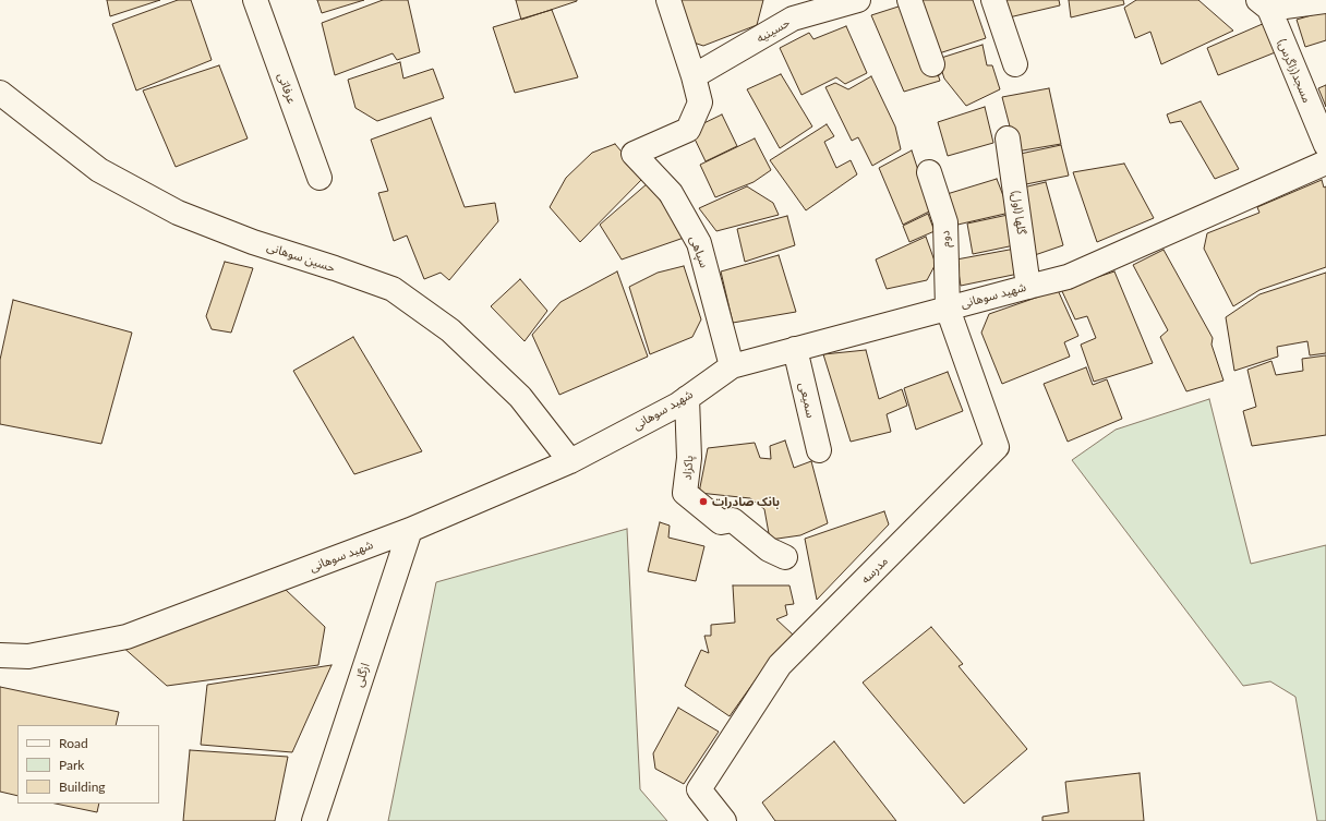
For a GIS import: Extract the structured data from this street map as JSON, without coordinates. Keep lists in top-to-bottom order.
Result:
{
  "streets": {
    "street": [
      "حسینیه",
      "مسجد(زاگرس)",
      "عرفاتی",
      "گلها (اول)",
      "دوم",
      "سپاهی",
      "حسین سوهانی",
      "شهید سوهانی",
      "سمیعی",
      "پاکزاد",
      "مدرسه",
      "ازگلی"
    ]
  },
  "crossings": [
    ["حسینیه", "سپاهی"],
    ["گلها (اول)", "شهید سوهانی"],
    ["دوم", "شهید سوهانی"],
    ["دوم", "مدرسه"],
    ["سپاهی", "شهید سوهانی"],
    ["حسین سوهانی", "شهید سوهانی"],
    ["شهید سوهانی", "سمیعی"],
    ["شهید سوهانی", "پاکزاد"],
    ["شهید سوهانی", "مدرسه"],
    ["شهید سوهانی", "ازگلی"]
  ],
  "places": ["بانک صادرات"],
  "legend": ["Road", "Park", "Building"]
}
